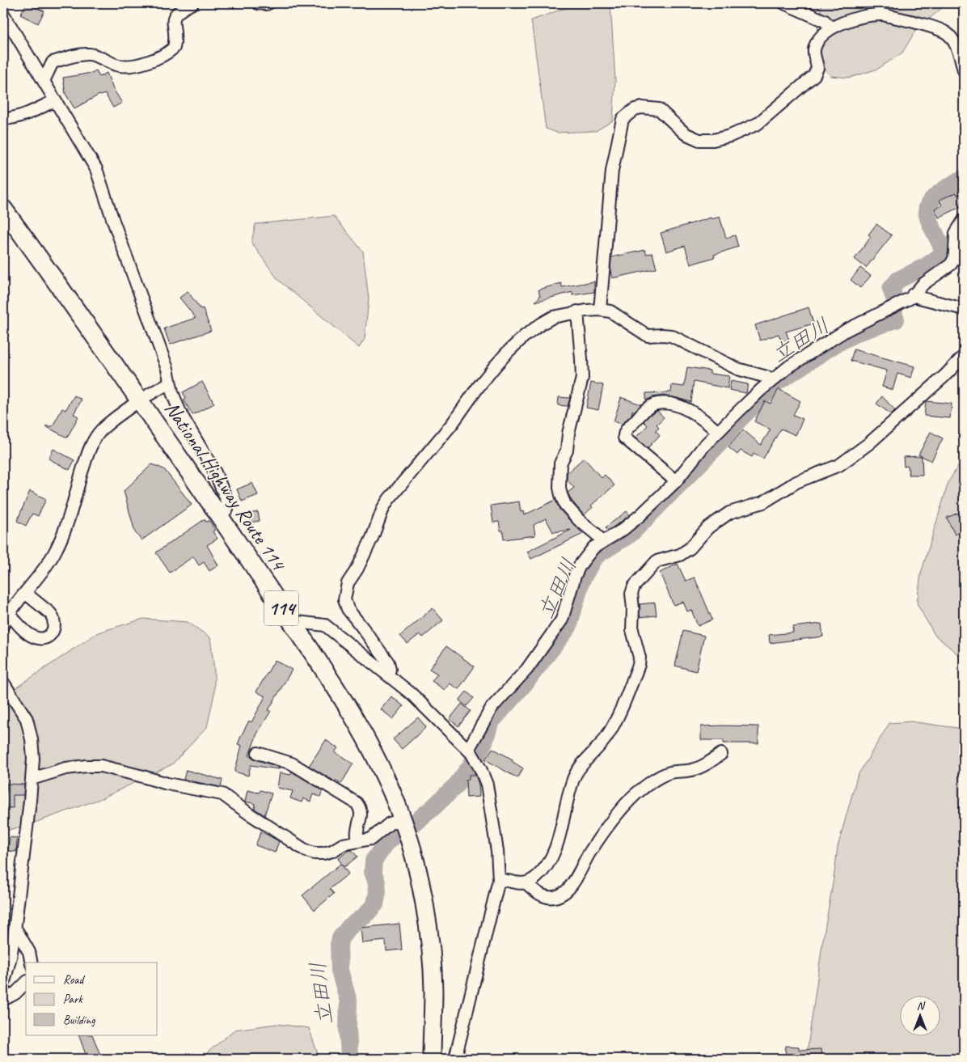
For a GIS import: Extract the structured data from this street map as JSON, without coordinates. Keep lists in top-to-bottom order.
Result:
{
  "streets": {
    "highway": ["National Highway Route 114", "114"]
  },
  "water": ["立田川"],
  "legend": ["Road", "Park", "Building"],
  "north": "top"
}
